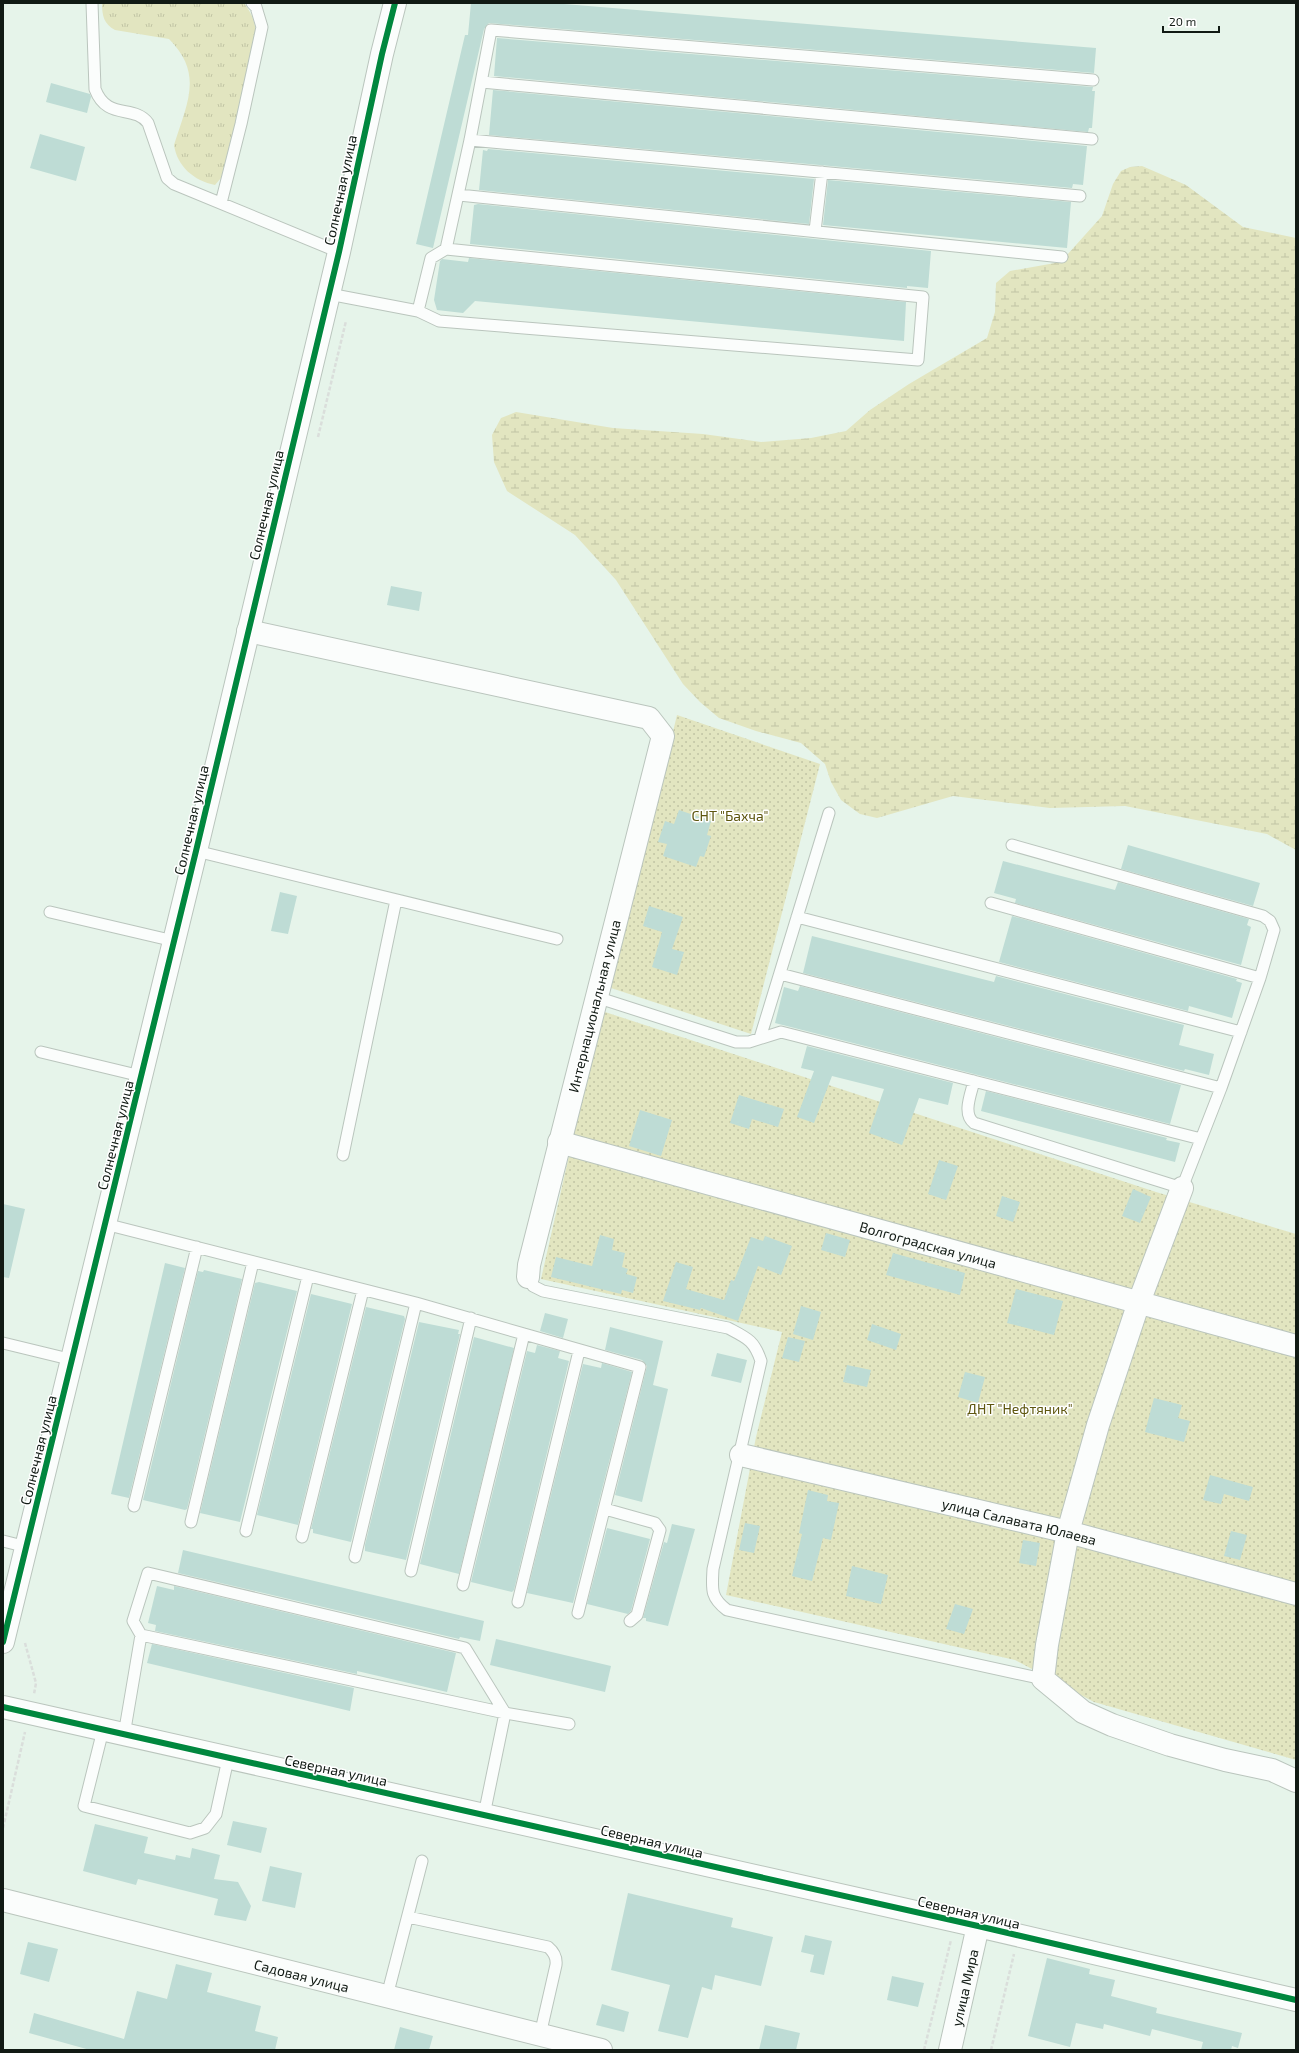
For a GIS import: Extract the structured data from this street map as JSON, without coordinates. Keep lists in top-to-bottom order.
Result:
{
  "streets": {
    "street": [
      "Солнечная улица",
      "Интернациональная улица",
      "Волгоградская улица",
      "улица Салавата Юлаева",
      "Северная улица",
      "Садовая улица",
      "улица Мира"
    ]
  },
  "crossings": [
    ["Солнечная улица", "Интернациональная улица"],
    ["Интернациональная улица", "Волгоградская улица"],
    ["Северная улица", "улица Мира"]
  ],
  "parks": ["СНТ \"Бахча\"", "ДНТ \"Нефтяник\""],
  "scale_bar": "20 m"
}
